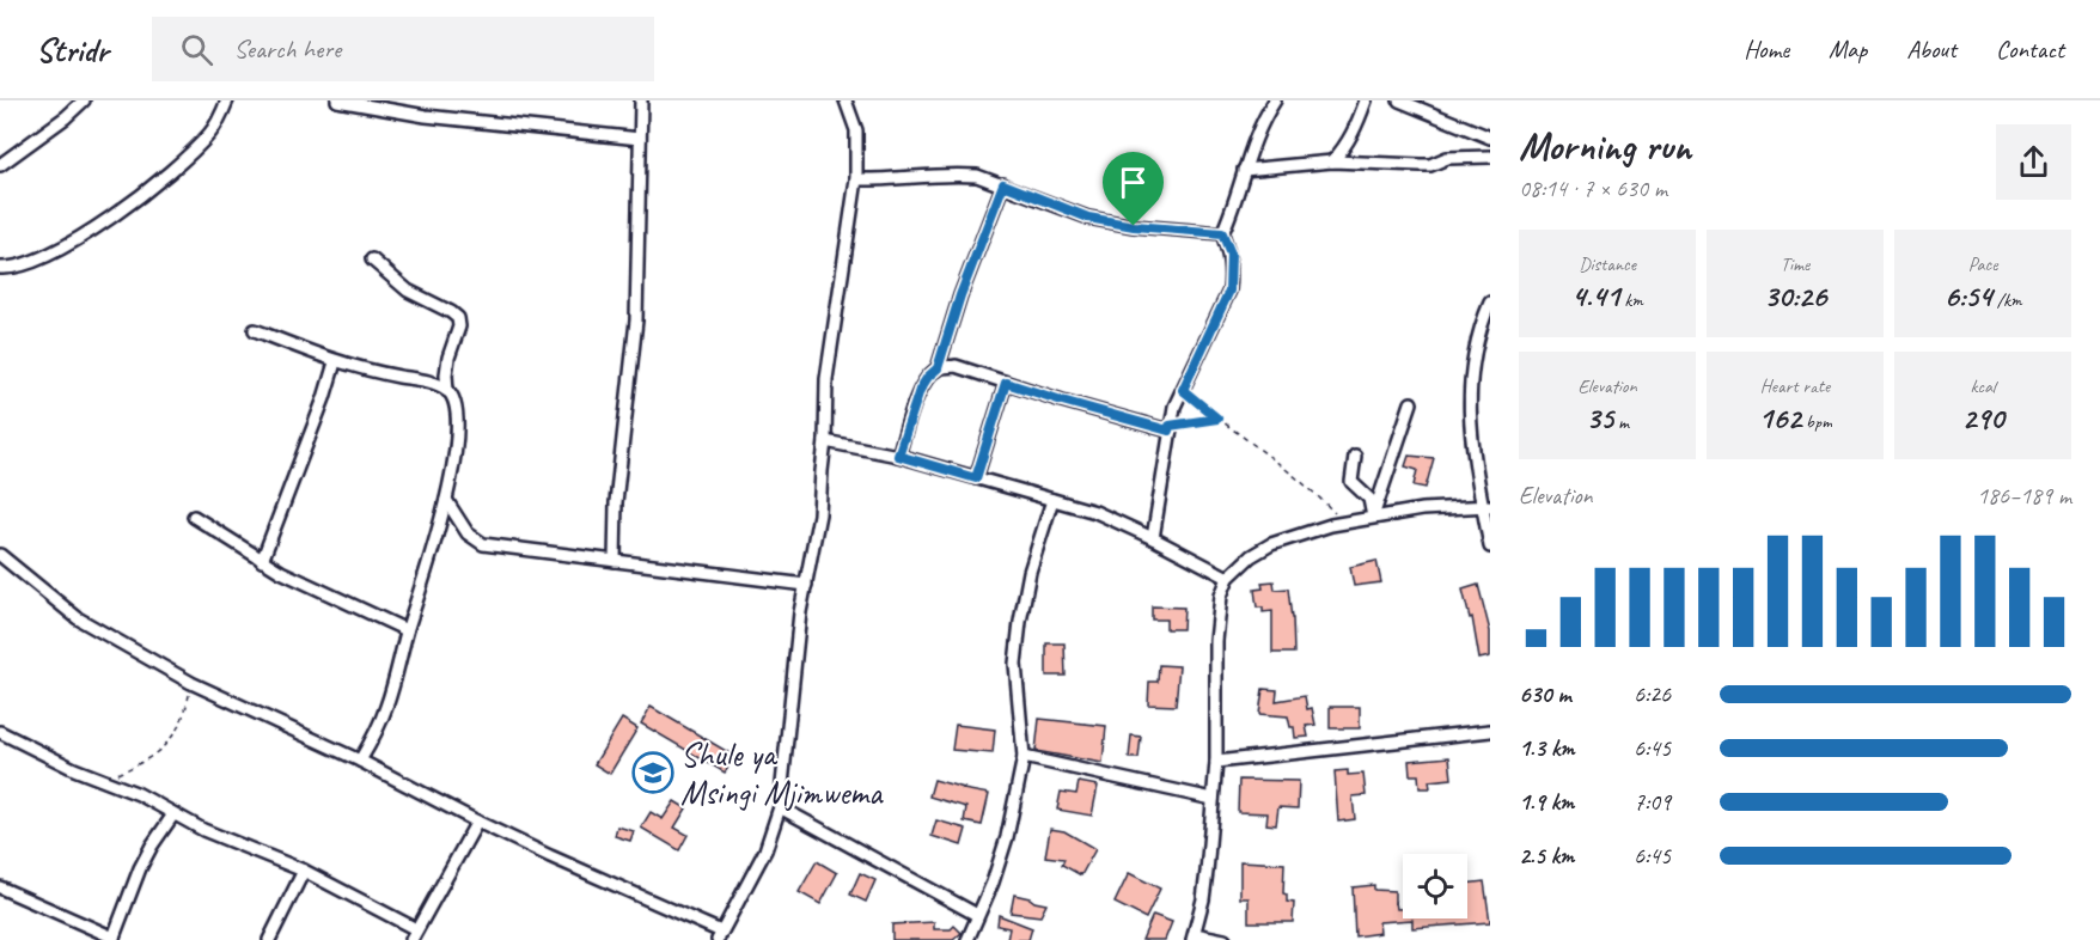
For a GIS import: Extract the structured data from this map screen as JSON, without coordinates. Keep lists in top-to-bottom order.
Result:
{
  "places": {
    "school or university": ["Shule ya Msingi Mjimwema"]
  },
  "page": {
    "header": "Stridr",
    "search": "Search here",
    "nav": [
      "Home",
      "Map",
      "About",
      "Contact"
    ],
    "heading": ["Morning run", "08:14 · 7 × 630 m"],
    "stats": [
      ["Distance", "4.41 km"],
      ["Time", "30:26"],
      ["Pace", "6:54 /km"],
      ["Elevation", "35 m"],
      ["Heart rate", "162 bpm"],
      ["kcal", "290"]
    ],
    "chart": ["Elevation", "186–189 m"],
    "list": [
      {
        "name": "630 m",
        "note": "6:26"
      },
      {
        "name": "1.3 km",
        "note": "6:45"
      },
      {
        "name": "1.9 km",
        "note": "7:09"
      },
      {
        "name": "2.5 km",
        "note": "6:45"
      }
    ]
  }
}
